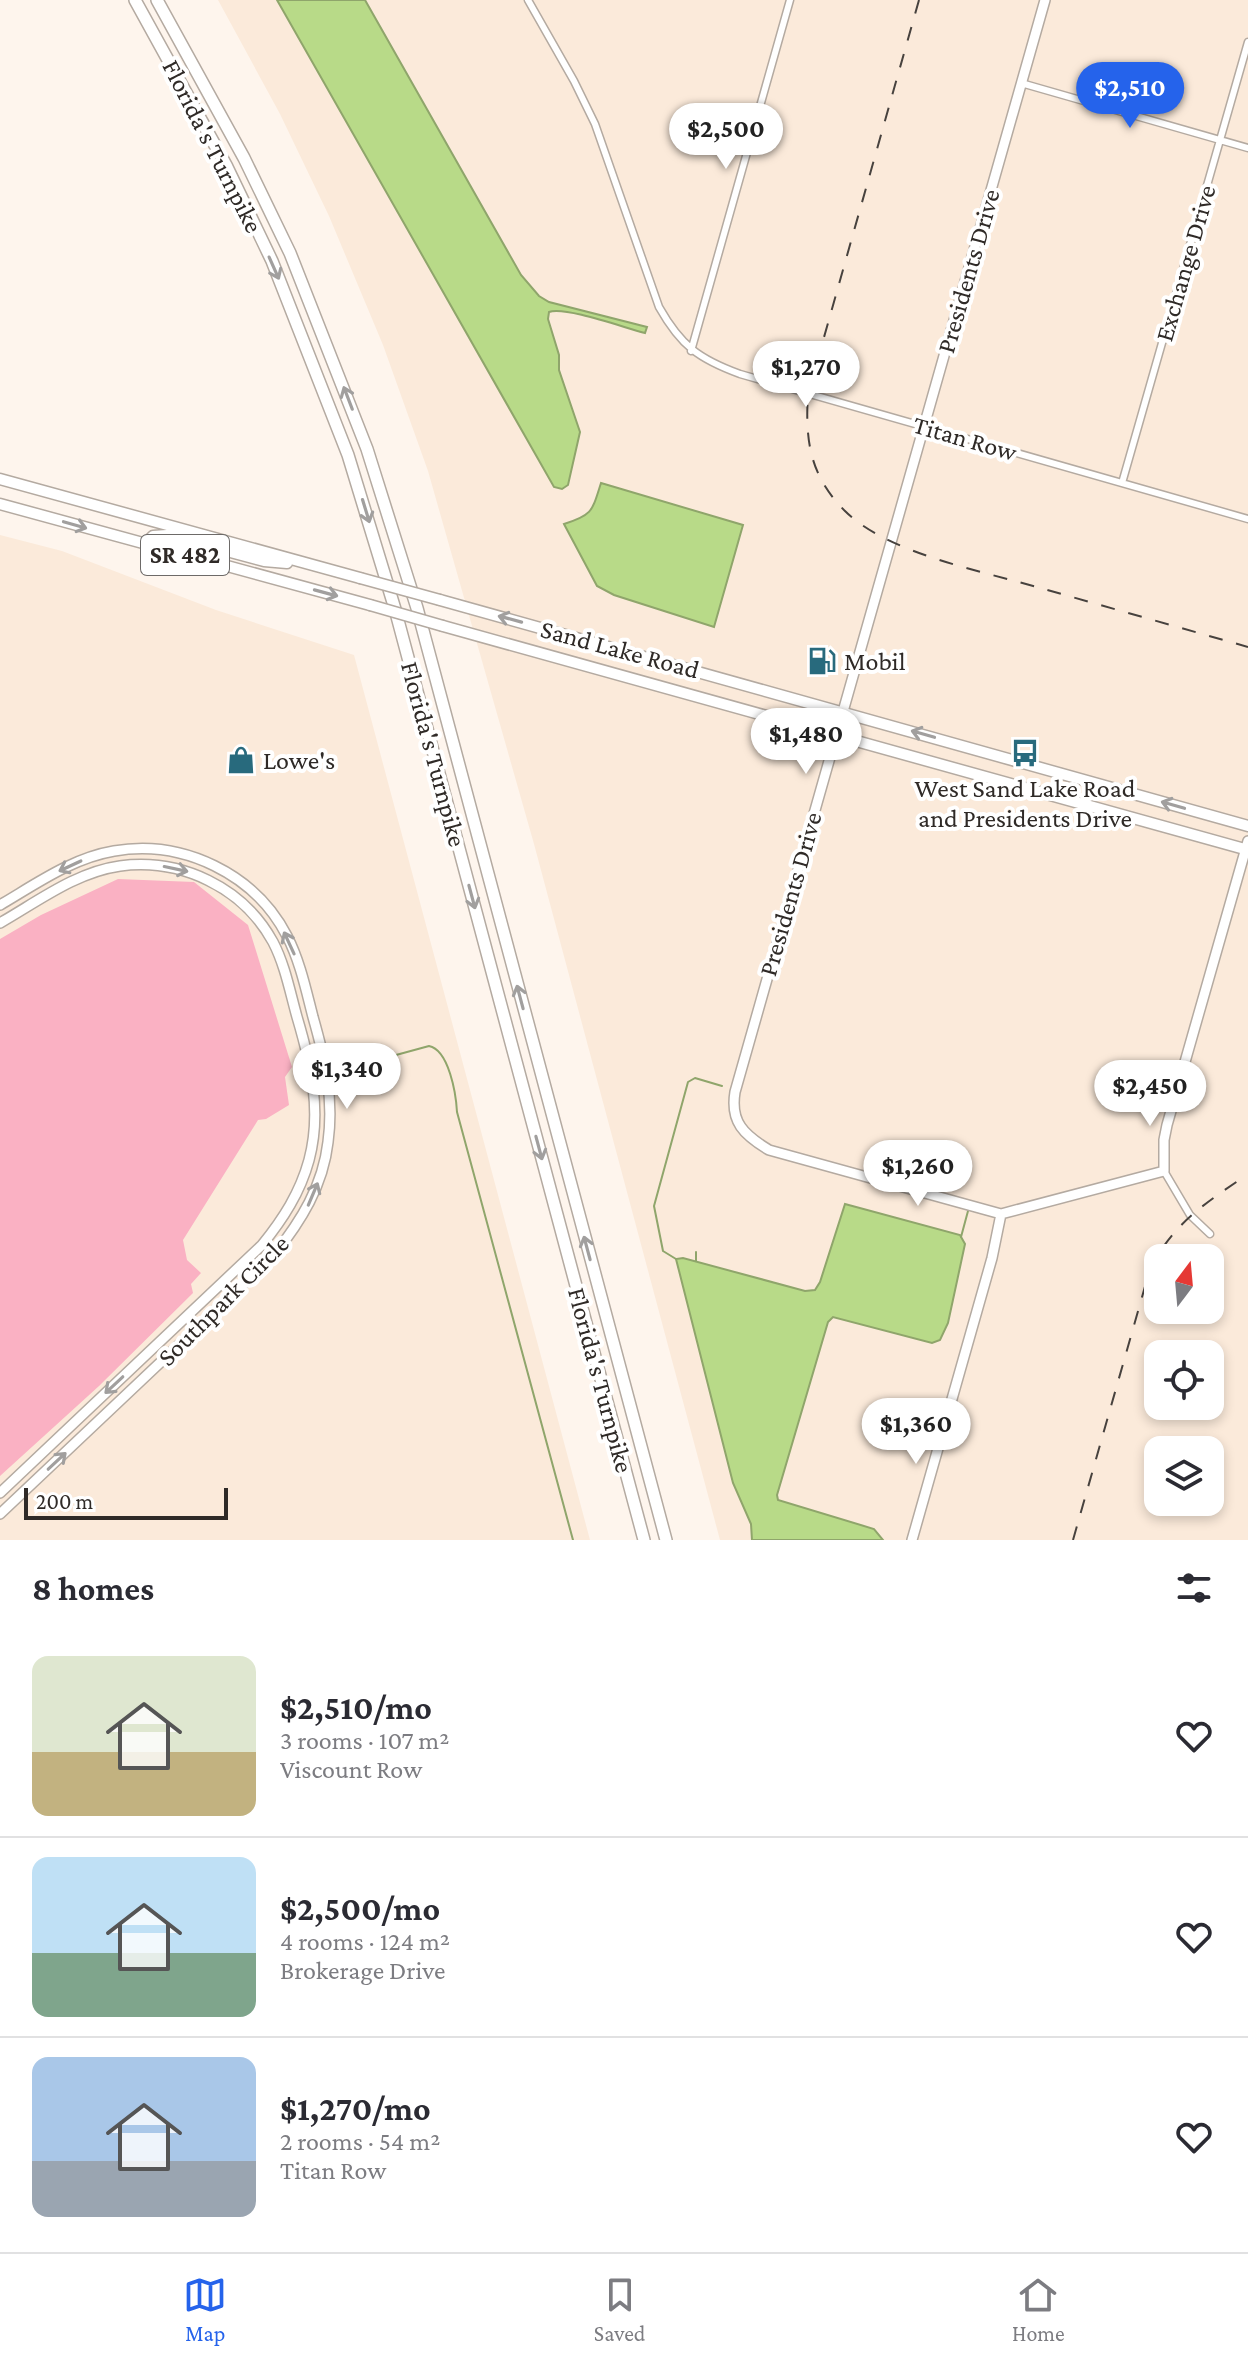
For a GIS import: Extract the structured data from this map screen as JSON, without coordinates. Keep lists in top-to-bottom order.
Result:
{
  "streets": {
    "highway": ["Florida's Turnpike"],
    "main road": ["SR 482", "Sand Lake Road"],
    "street": [
      "Exchange Drive",
      "Presidents Drive",
      "Titan Row",
      "Southpark Circle"
    ]
  },
  "crossings": [
    ["Exchange Drive", "Titan Row"],
    ["Presidents Drive", "Titan Row"],
    ["Presidents Drive", "Sand Lake Road"],
    ["SR 482", "Sand Lake Road"]
  ],
  "places": {
    "fuel station": ["Mobil"],
    "bus stop": ["West Sand Lake Road and Presidents Drive"],
    "shop": ["Lowe's"]
  },
  "scale_bar": "200 m",
  "north": "top",
  "page": {
    "price": [
      "$2,510",
      "$2,500",
      "$1,270",
      "$1,480",
      "$1,340",
      "$2,450",
      "$1,260",
      "$1,360"
    ],
    "scale": "200 m",
    "heading": "8 homes",
    "list": [
      {
        "name": "$2,510/mo",
        "note": "3 rooms · 107 m² · Viscount Row"
      },
      {
        "name": "$2,500/mo",
        "note": "4 rooms · 124 m² · Brokerage Drive"
      },
      {
        "name": "$1,270/mo",
        "note": "2 rooms · 54 m² · Titan Row"
      }
    ],
    "tabs": ["Map", "Saved", "Home"]
  }
}
